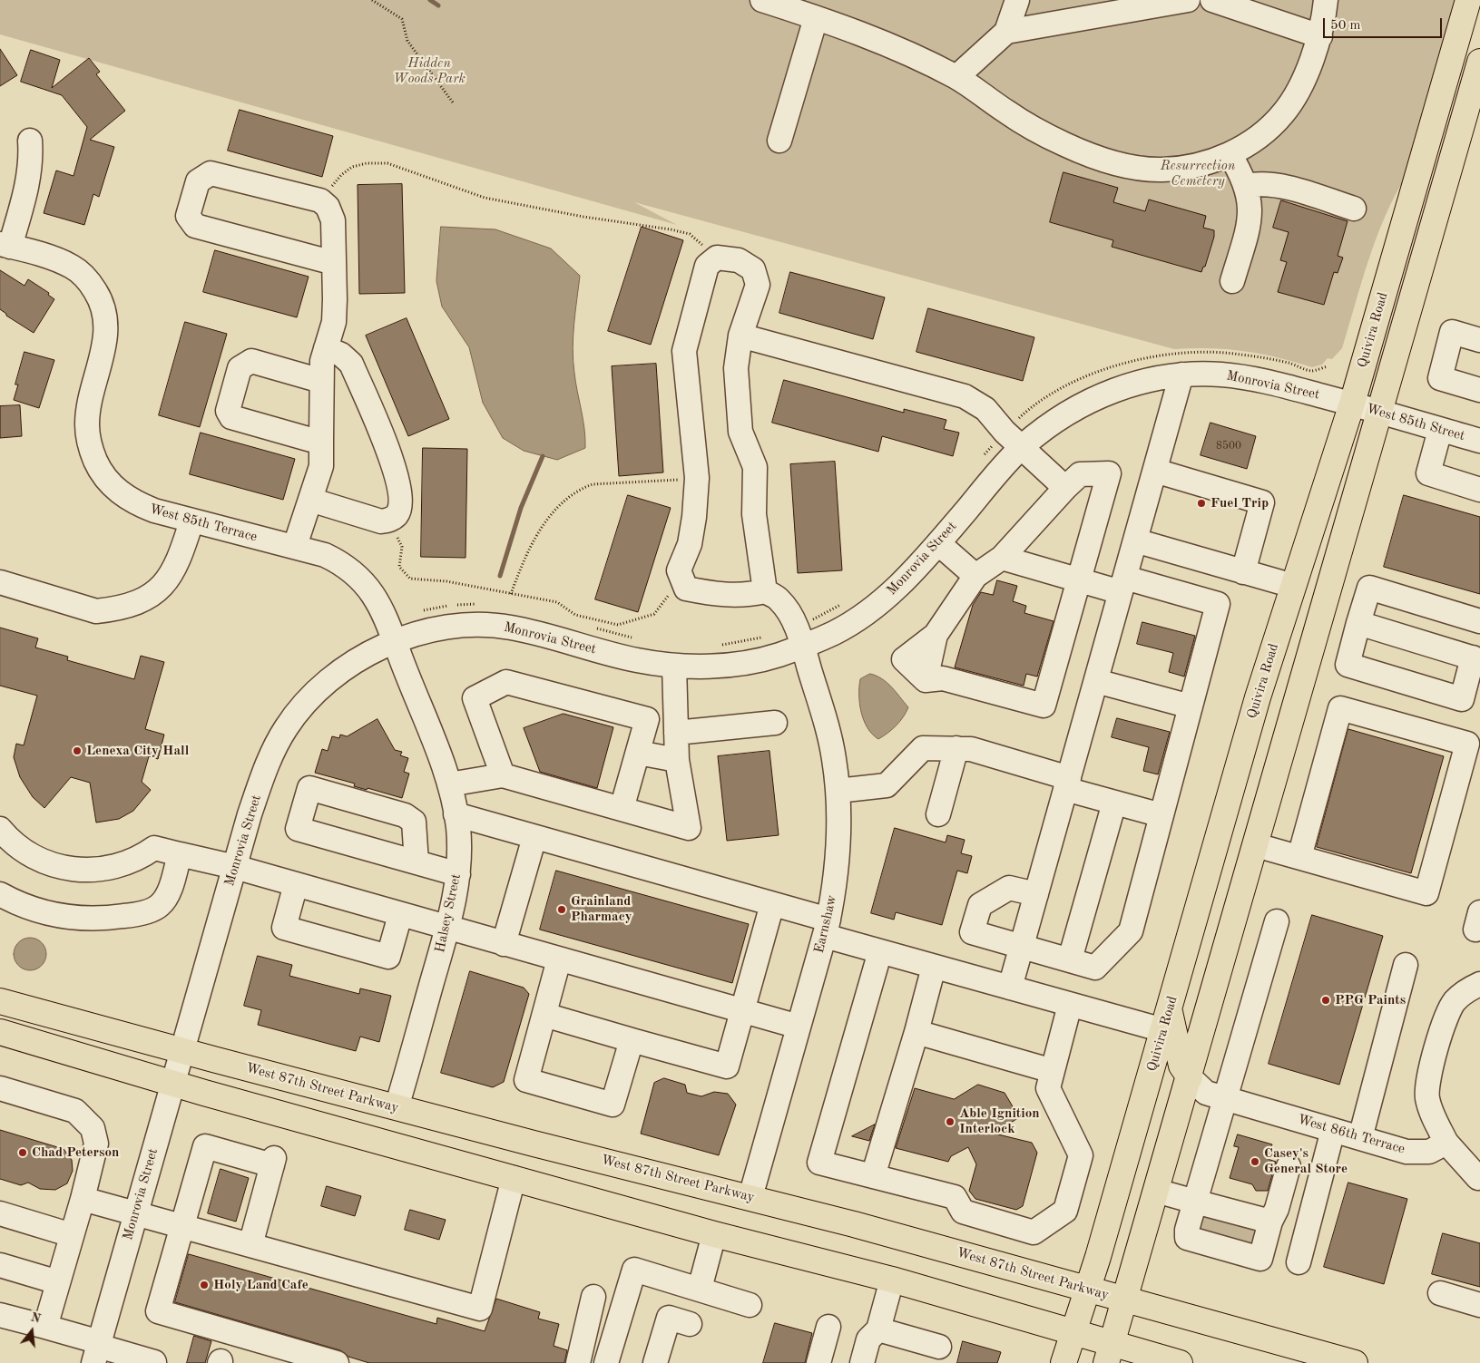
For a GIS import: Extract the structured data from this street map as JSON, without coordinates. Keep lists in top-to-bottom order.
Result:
{
  "streets": {
    "main road": ["Quivira Road", "West 87th Street Parkway"],
    "street": [
      "Monrovia Street",
      "West 85th Street",
      "West 85th Terrace",
      "Halsey Street",
      "Earnshaw",
      "West 86th Terrace"
    ]
  },
  "crossings": [
    ["Quivira Road", "Monrovia Street"],
    ["Quivira Road", "West 85th Street"],
    ["Quivira Road", "West 87th Street Parkway"],
    ["Quivira Road", "West 86th Terrace"],
    ["Monrovia Street", "West 85th Street"],
    ["Monrovia Street", "West 85th Terrace"],
    ["Monrovia Street", "Halsey Street"],
    ["Monrovia Street", "Earnshaw"],
    ["Monrovia Street", "West 87th Street Parkway"],
    ["West 85th Terrace", "Halsey Street"],
    ["Halsey Street", "West 87th Street Parkway"],
    ["Earnshaw", "West 87th Street Parkway"]
  ],
  "parks": ["Hidden Woods Park", "Resurrection Cemetery"],
  "places": [
    "Fuel Trip",
    "Lenexa City Hall",
    "Grainland Pharmacy",
    "PPG Paints",
    "Able Ignition Interlock",
    "Chad Peterson",
    "Casey's General Store",
    "Holy Land Cafe"
  ],
  "house_numbers": ["8500"],
  "scale_bar": "50 m",
  "north": "top"
}
